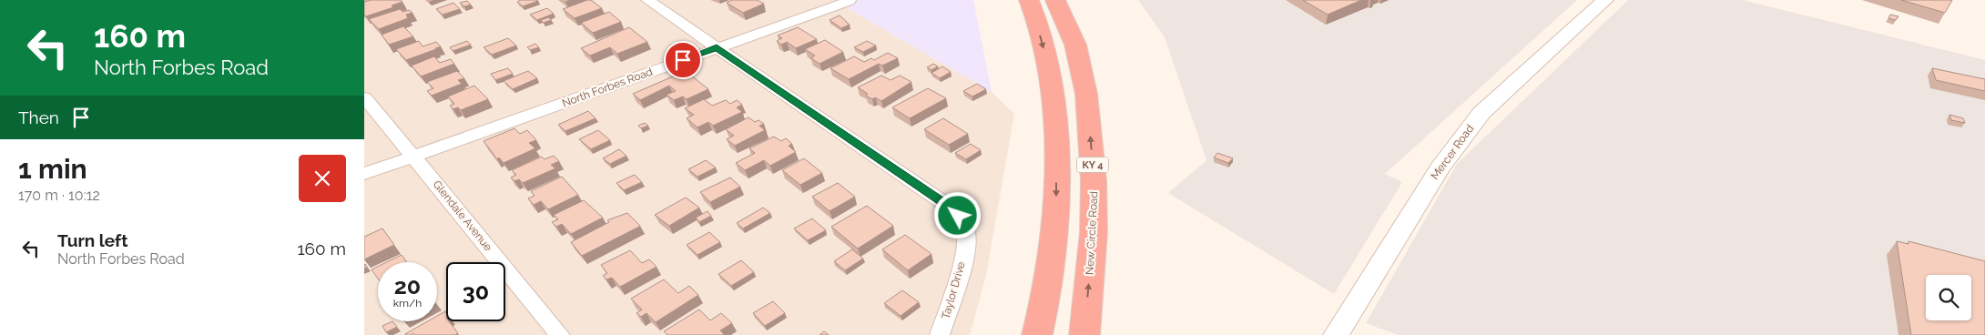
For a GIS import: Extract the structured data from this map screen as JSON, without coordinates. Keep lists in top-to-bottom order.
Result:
{
  "streets": {
    "highway": ["KY 4", "New Circle Road"],
    "street": [
      "North Forbes Road",
      "Mercer Road",
      "Glendale Avenue",
      "Taylor Drive"
    ]
  },
  "crossings": [
    ["North Forbes Road", "Glendale Avenue"],
    ["North Forbes Road", "Taylor Drive"]
  ],
  "page": {
    "turn": ["160 m", "North Forbes Road"],
    "then": "Then",
    "heading": ["1 min", "170 m · 10:12"],
    "list": [
      {
        "name": "Turn left",
        "note": "North Forbes Road",
        "value": "160 m"
      }
    ],
    "speed": "20 km/h",
    "limit": "30"
  }
}
